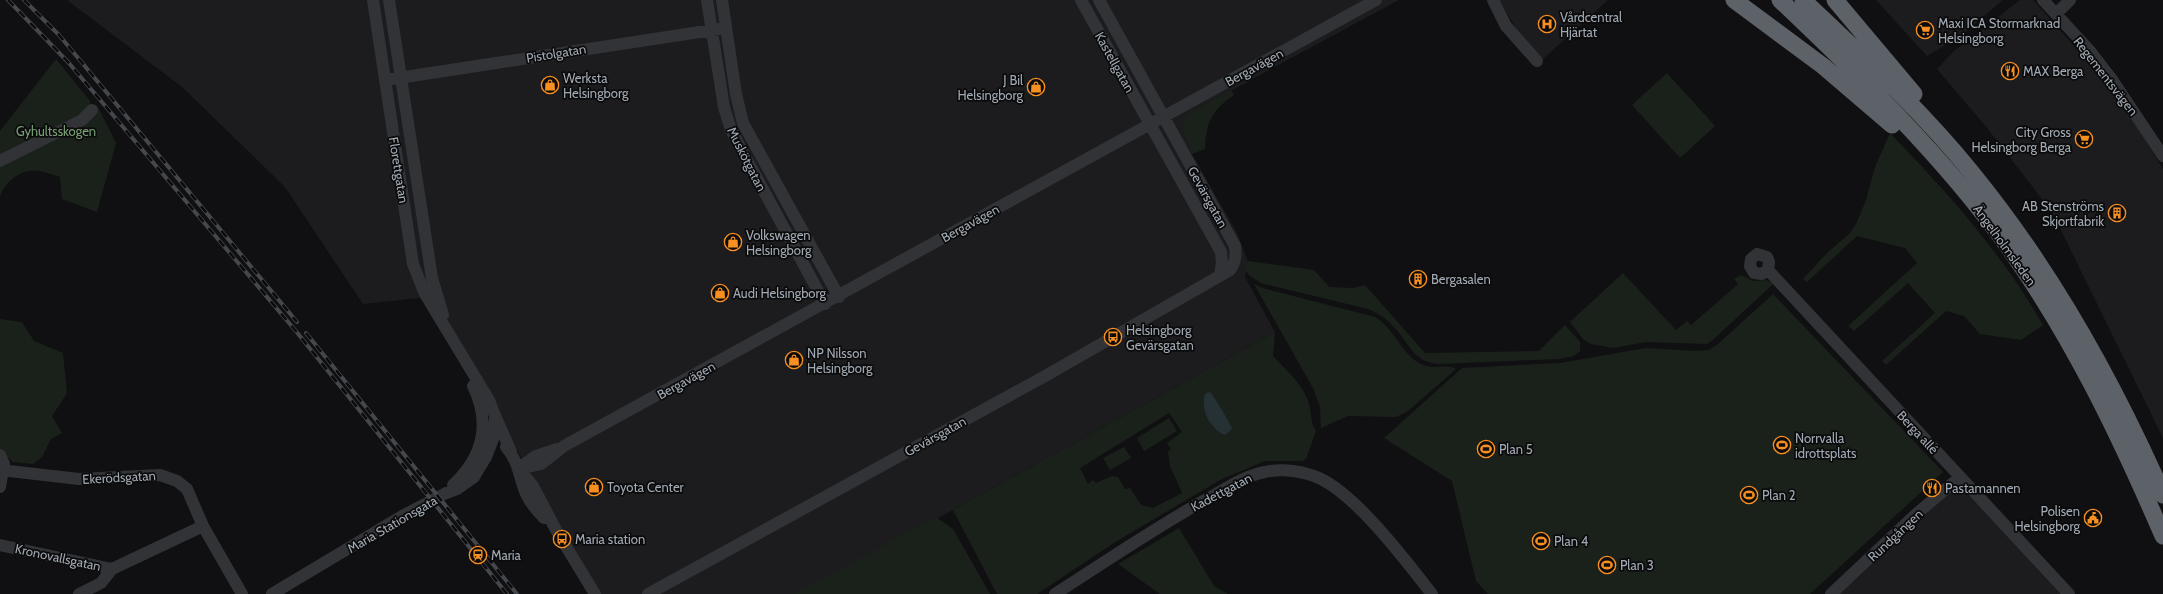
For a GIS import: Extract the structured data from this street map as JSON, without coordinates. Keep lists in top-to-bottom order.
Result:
{
  "streets": {
    "highway": ["Ängelholmsleden"],
    "street": [
      "Pistolgatan",
      "Kastellgatan",
      "Bergavägen",
      "Regementsvägen",
      "Muskötgatan",
      "Florettgatan",
      "Gevärsgatan",
      "Berga allé",
      "Ekerödsgatan",
      "Kadettgatan",
      "Maria Stationsgata",
      "Rundgången",
      "Kronovallsgatan"
    ]
  },
  "crossings": [
    ["Pistolgatan", "Muskötgatan"],
    ["Pistolgatan", "Florettgatan"],
    ["Kastellgatan", "Bergavägen"],
    ["Kastellgatan", "Gevärsgatan"],
    ["Bergavägen", "Muskötgatan"],
    ["Bergavägen", "Gevärsgatan"],
    ["Florettgatan", "Maria Stationsgata"],
    ["Berga allé", "Rundgången"],
    ["Ekerödsgatan", "Kronovallsgatan"]
  ],
  "parks": ["Gyhultsskogen"],
  "places": {
    "hospital": ["Vårdcentral Hjärtat"],
    "supermarket": ["Maxi ICA Stormarknad Helsingborg", "City Gross Helsingborg Berga"],
    "restaurant": ["MAX Berga", "Pastamannen"],
    "shop": [
      "Werksta Helsingborg",
      "J Bil Helsingborg",
      "Volkswagen Helsingborg",
      "Audi Helsingborg",
      "NP Nilsson Helsingborg",
      "Toyota Center"
    ],
    "building": ["AB Stenströms Skjortfabrik", "Bergasalen"],
    "bus stop": ["Helsingborg Gevärsgatan", "Maria station"],
    "sports": [
      "Norrvalla idrottsplats",
      "Plan 5",
      "Plan 2",
      "Plan 4",
      "Plan 3"
    ],
    "public building": ["Polisen Helsingborg"],
    "station": ["Maria"]
  }
}
